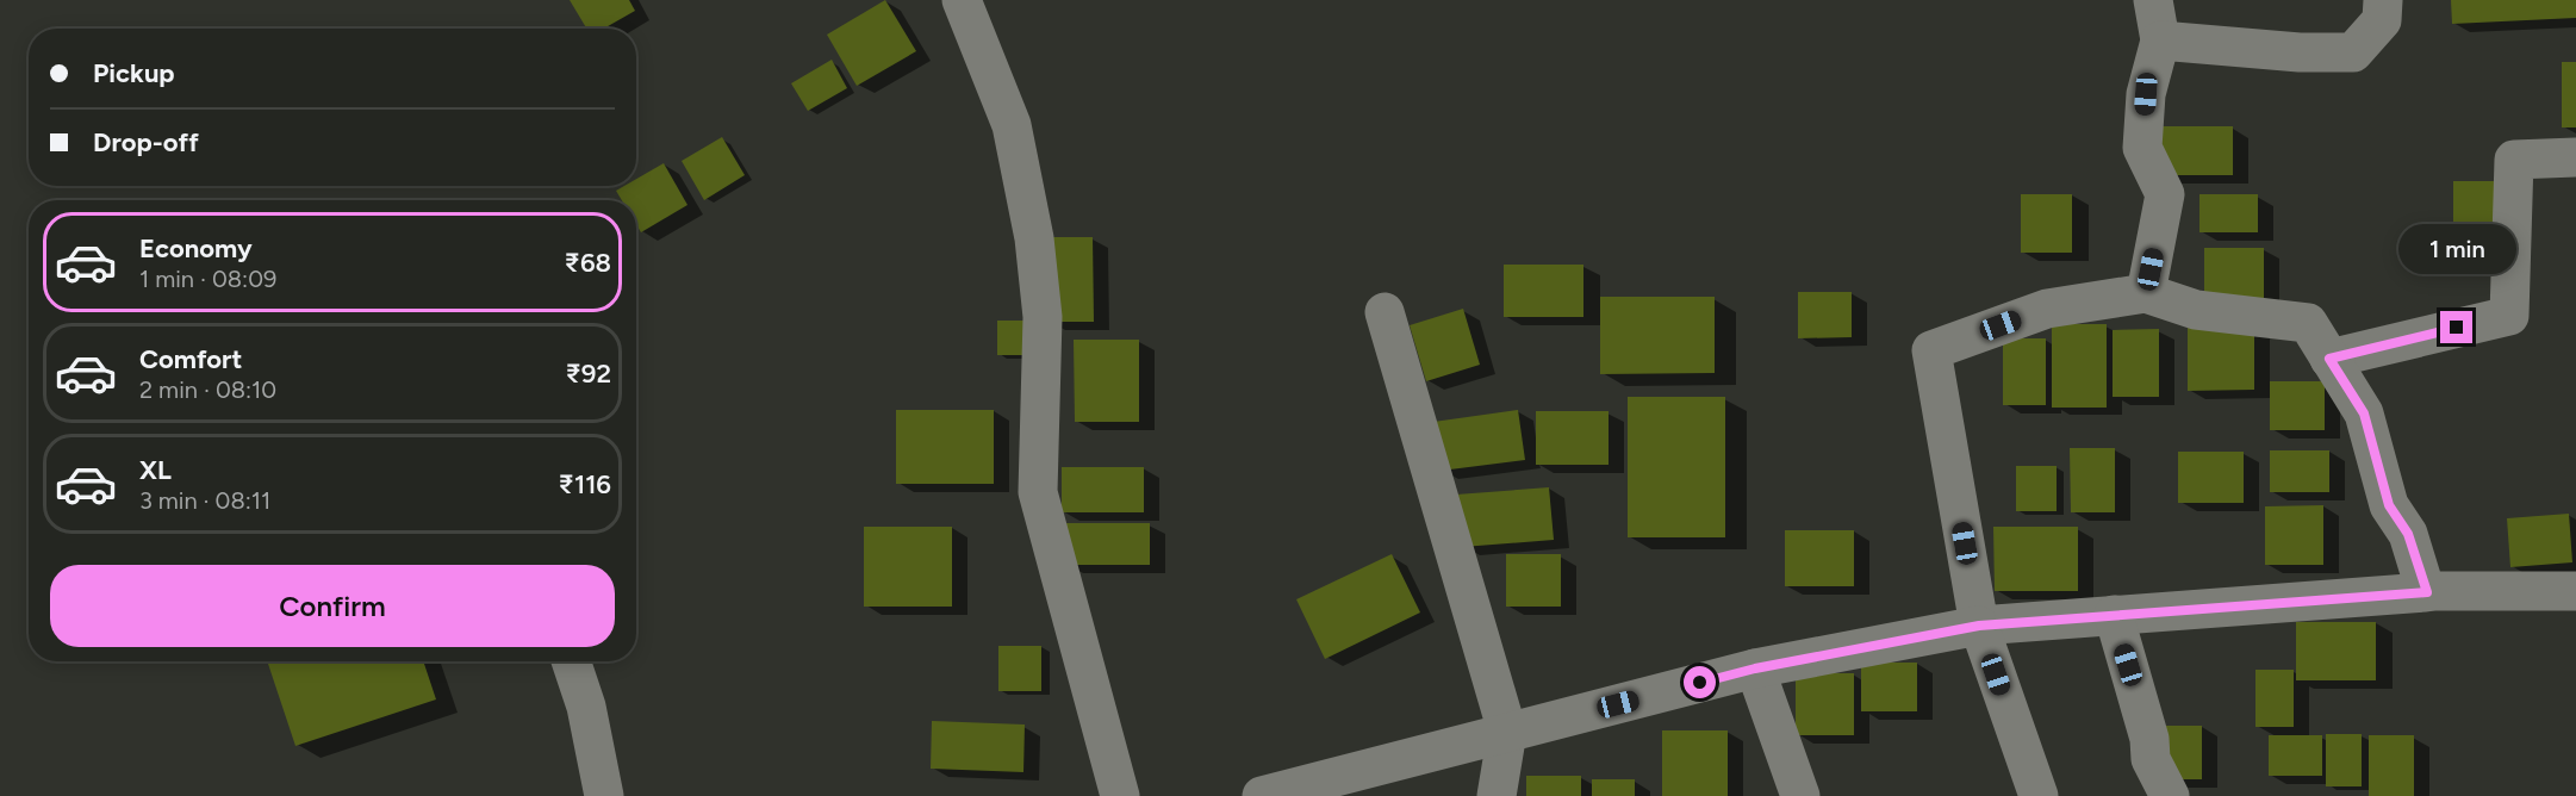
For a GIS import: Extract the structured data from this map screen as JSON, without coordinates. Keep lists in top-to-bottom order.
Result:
{
  "page": {
    "banner": ["Pickup", "Drop-off"],
    "list": [
      {
        "name": "Economy",
        "note": "1 min · 08:09",
        "value": "₹68"
      },
      {
        "name": "Comfort",
        "note": "2 min · 08:10",
        "value": "₹92"
      },
      {
        "name": "XL",
        "note": "3 min · 08:11",
        "value": "₹116"
      }
    ],
    "bubble": "1 min",
    "buttons": "Confirm"
  }
}
